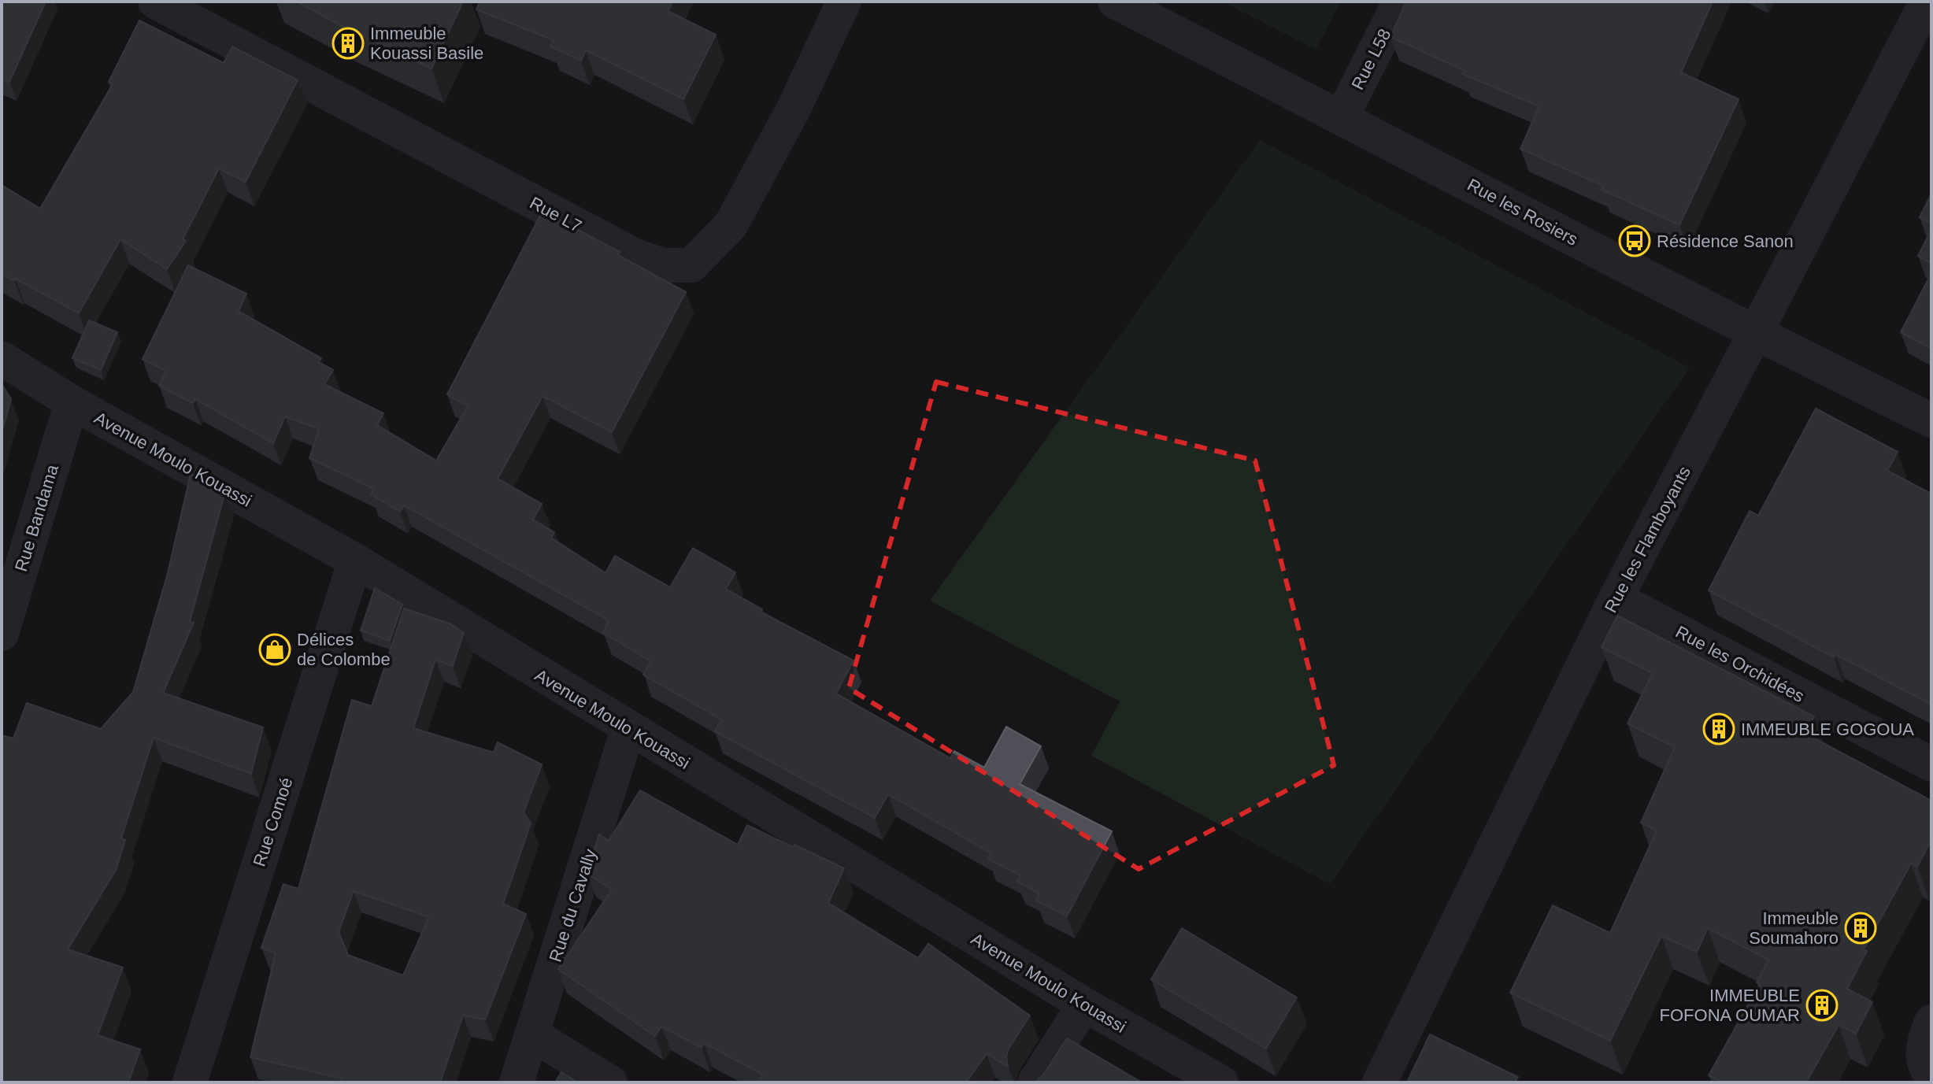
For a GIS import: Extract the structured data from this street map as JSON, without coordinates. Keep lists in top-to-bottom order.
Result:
{
  "streets": {
    "street": [
      "Rue L58",
      "Rue les Rosiers",
      "Rue L7",
      "Avenue Moulo Kouassi",
      "Rue Bandama",
      "Rue les Flamboyants",
      "Rue les Orchidées",
      "Rue Comoé",
      "Rue du Cavally"
    ]
  },
  "crossings": [
    ["Rue L58", "Rue les Rosiers"],
    ["Rue les Rosiers", "Rue les Flamboyants"],
    ["Avenue Moulo Kouassi", "Rue Bandama"],
    ["Avenue Moulo Kouassi", "Rue Comoé"],
    ["Avenue Moulo Kouassi", "Rue du Cavally"],
    ["Rue les Flamboyants", "Rue les Orchidées"]
  ],
  "places": {
    "building": [
      "Immeuble Kouassi Basile",
      "IMMEUBLE GOGOUA",
      "Immeuble Soumahoro",
      "IMMEUBLE FOFONA OUMAR"
    ],
    "bus stop": ["Résidence Sanon"],
    "shop": ["Délices de Colombe"]
  }
}
